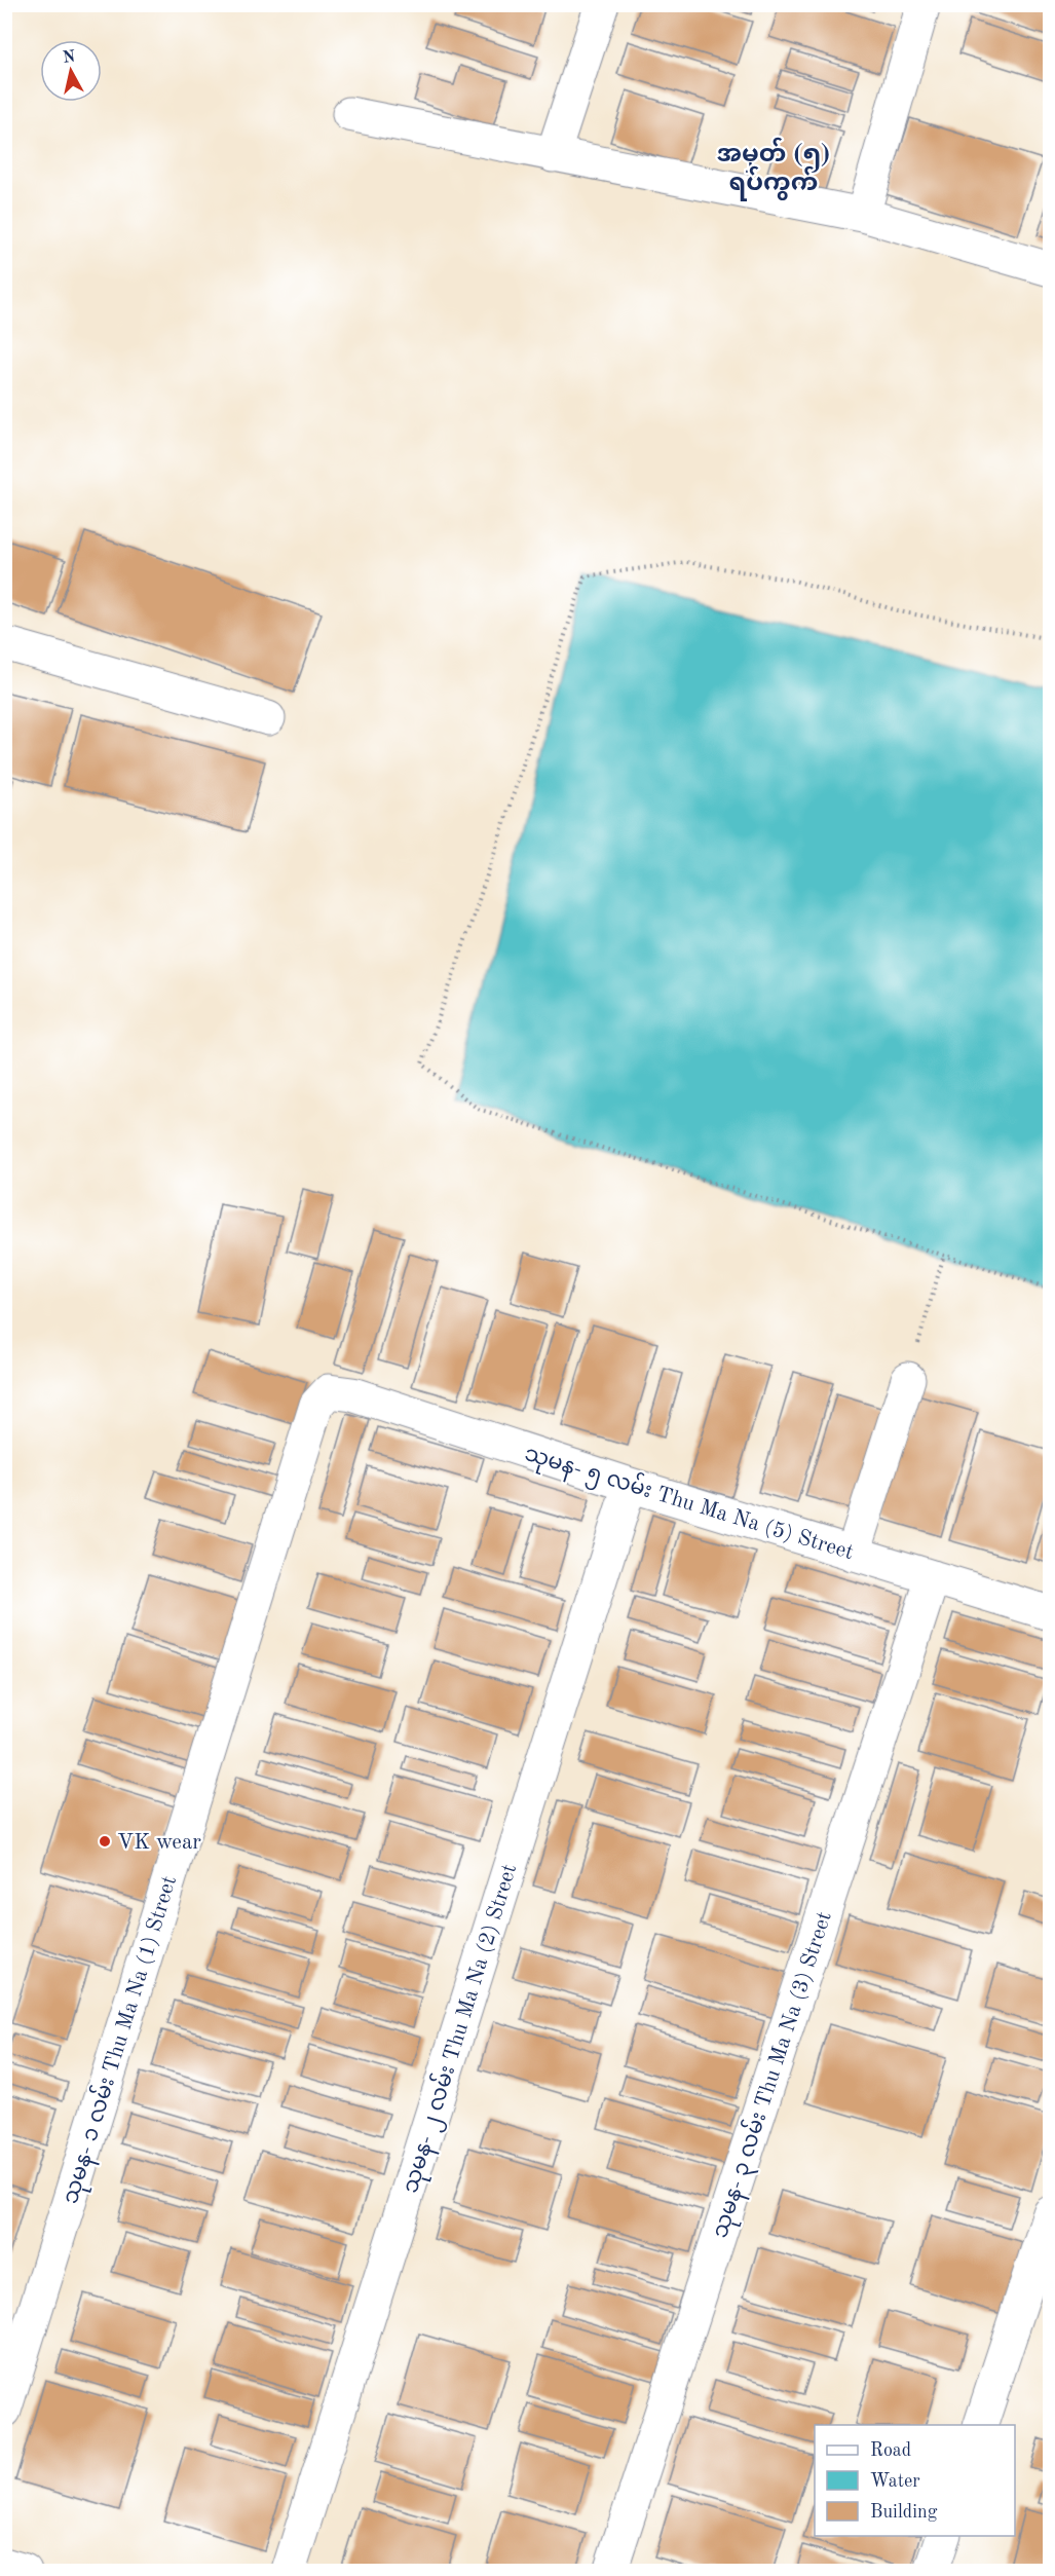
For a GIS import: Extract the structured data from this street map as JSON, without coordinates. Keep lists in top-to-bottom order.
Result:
{
  "streets": {
    "street": [
      "သုမန- ၅ လမ်း Thu Ma Na (5) Street",
      "သုမန- ၂ လမ်း Thu Ma Na (2) Street",
      "သုမန- ၁ လမ်း Thu Ma Na (1) Street",
      "သုမန- ၃ လမ်း Thu Ma Na (3) Street"
    ]
  },
  "crossings": [
    ["သုမန- ၅ လမ်း Thu Ma Na (5) Street", "သုမန- ၂ လမ်း Thu Ma Na (2) Street"],
    ["သုမန- ၅ လမ်း Thu Ma Na (5) Street", "သုမန- ၁ လမ်း Thu Ma Na (1) Street"],
    ["သုမန- ၅ လမ်း Thu Ma Na (5) Street", "သုမန- ၃ လမ်း Thu Ma Na (3) Street"]
  ],
  "districts": ["အမှတ် (၅) ရပ်ကွက်"],
  "places": ["VK wear"],
  "legend": ["Road", "Water", "Building"],
  "north": "top"
}
